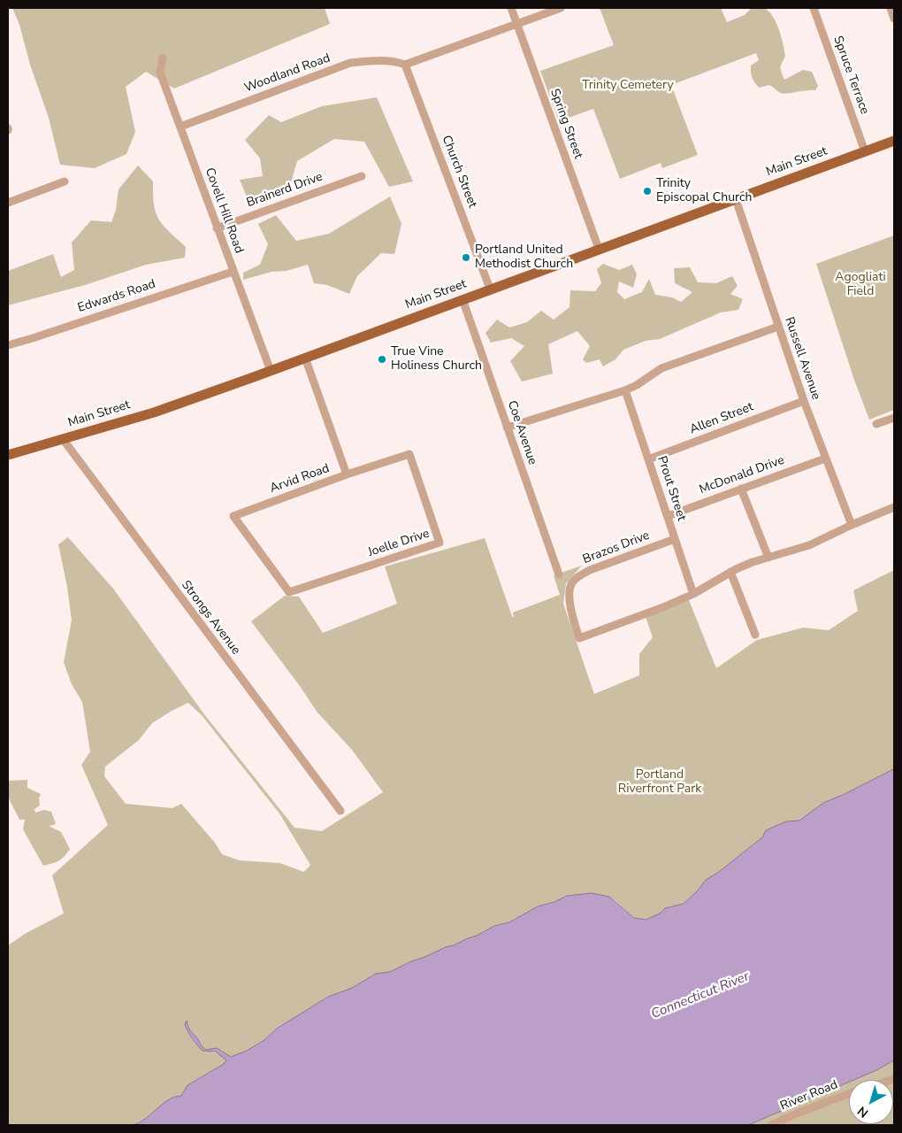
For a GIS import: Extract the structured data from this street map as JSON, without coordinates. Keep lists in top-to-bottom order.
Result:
{
  "streets": {
    "main road": ["Main Street"],
    "street": [
      "Woodland Road",
      "Spruce Terrace",
      "Spring Street",
      "Church Street",
      "Brainerd Drive",
      "Covell Hill Road",
      "Edwards Road",
      "Russell Avenue",
      "Allen Street",
      "Coe Avenue",
      "McDonald Drive",
      "Arvid Road",
      "Prout Street",
      "Joelle Drive",
      "Brazos Drive",
      "Strongs Avenue",
      "River Road"
    ]
  },
  "crossings": [
    ["Woodland Road", "Church Street"],
    ["Woodland Road", "Covell Hill Road"],
    ["Spruce Terrace", "Main Street"],
    ["Spring Street", "Main Street"],
    ["Main Street", "Church Street"],
    ["Main Street", "Covell Hill Road"],
    ["Main Street", "Russell Avenue"],
    ["Main Street", "Coe Avenue"],
    ["Main Street", "Arvid Road"],
    ["Main Street", "Strongs Avenue"],
    ["Brainerd Drive", "Covell Hill Road"],
    ["Covell Hill Road", "Edwards Road"],
    ["Russell Avenue", "Allen Street"],
    ["Russell Avenue", "McDonald Drive"],
    ["Allen Street", "Prout Street"],
    ["McDonald Drive", "Prout Street"],
    ["Arvid Road", "Joelle Drive"],
    ["Prout Street", "Brazos Drive"]
  ],
  "water": ["Connecticut River"],
  "parks": ["Trinity Cemetery", "Agogliati Field", "Portland Riverfront Park"],
  "places": ["Trinity Episcopal Church", "Portland United Methodist Church", "True Vine Holiness Church"],
  "north": "bottom left"
}
